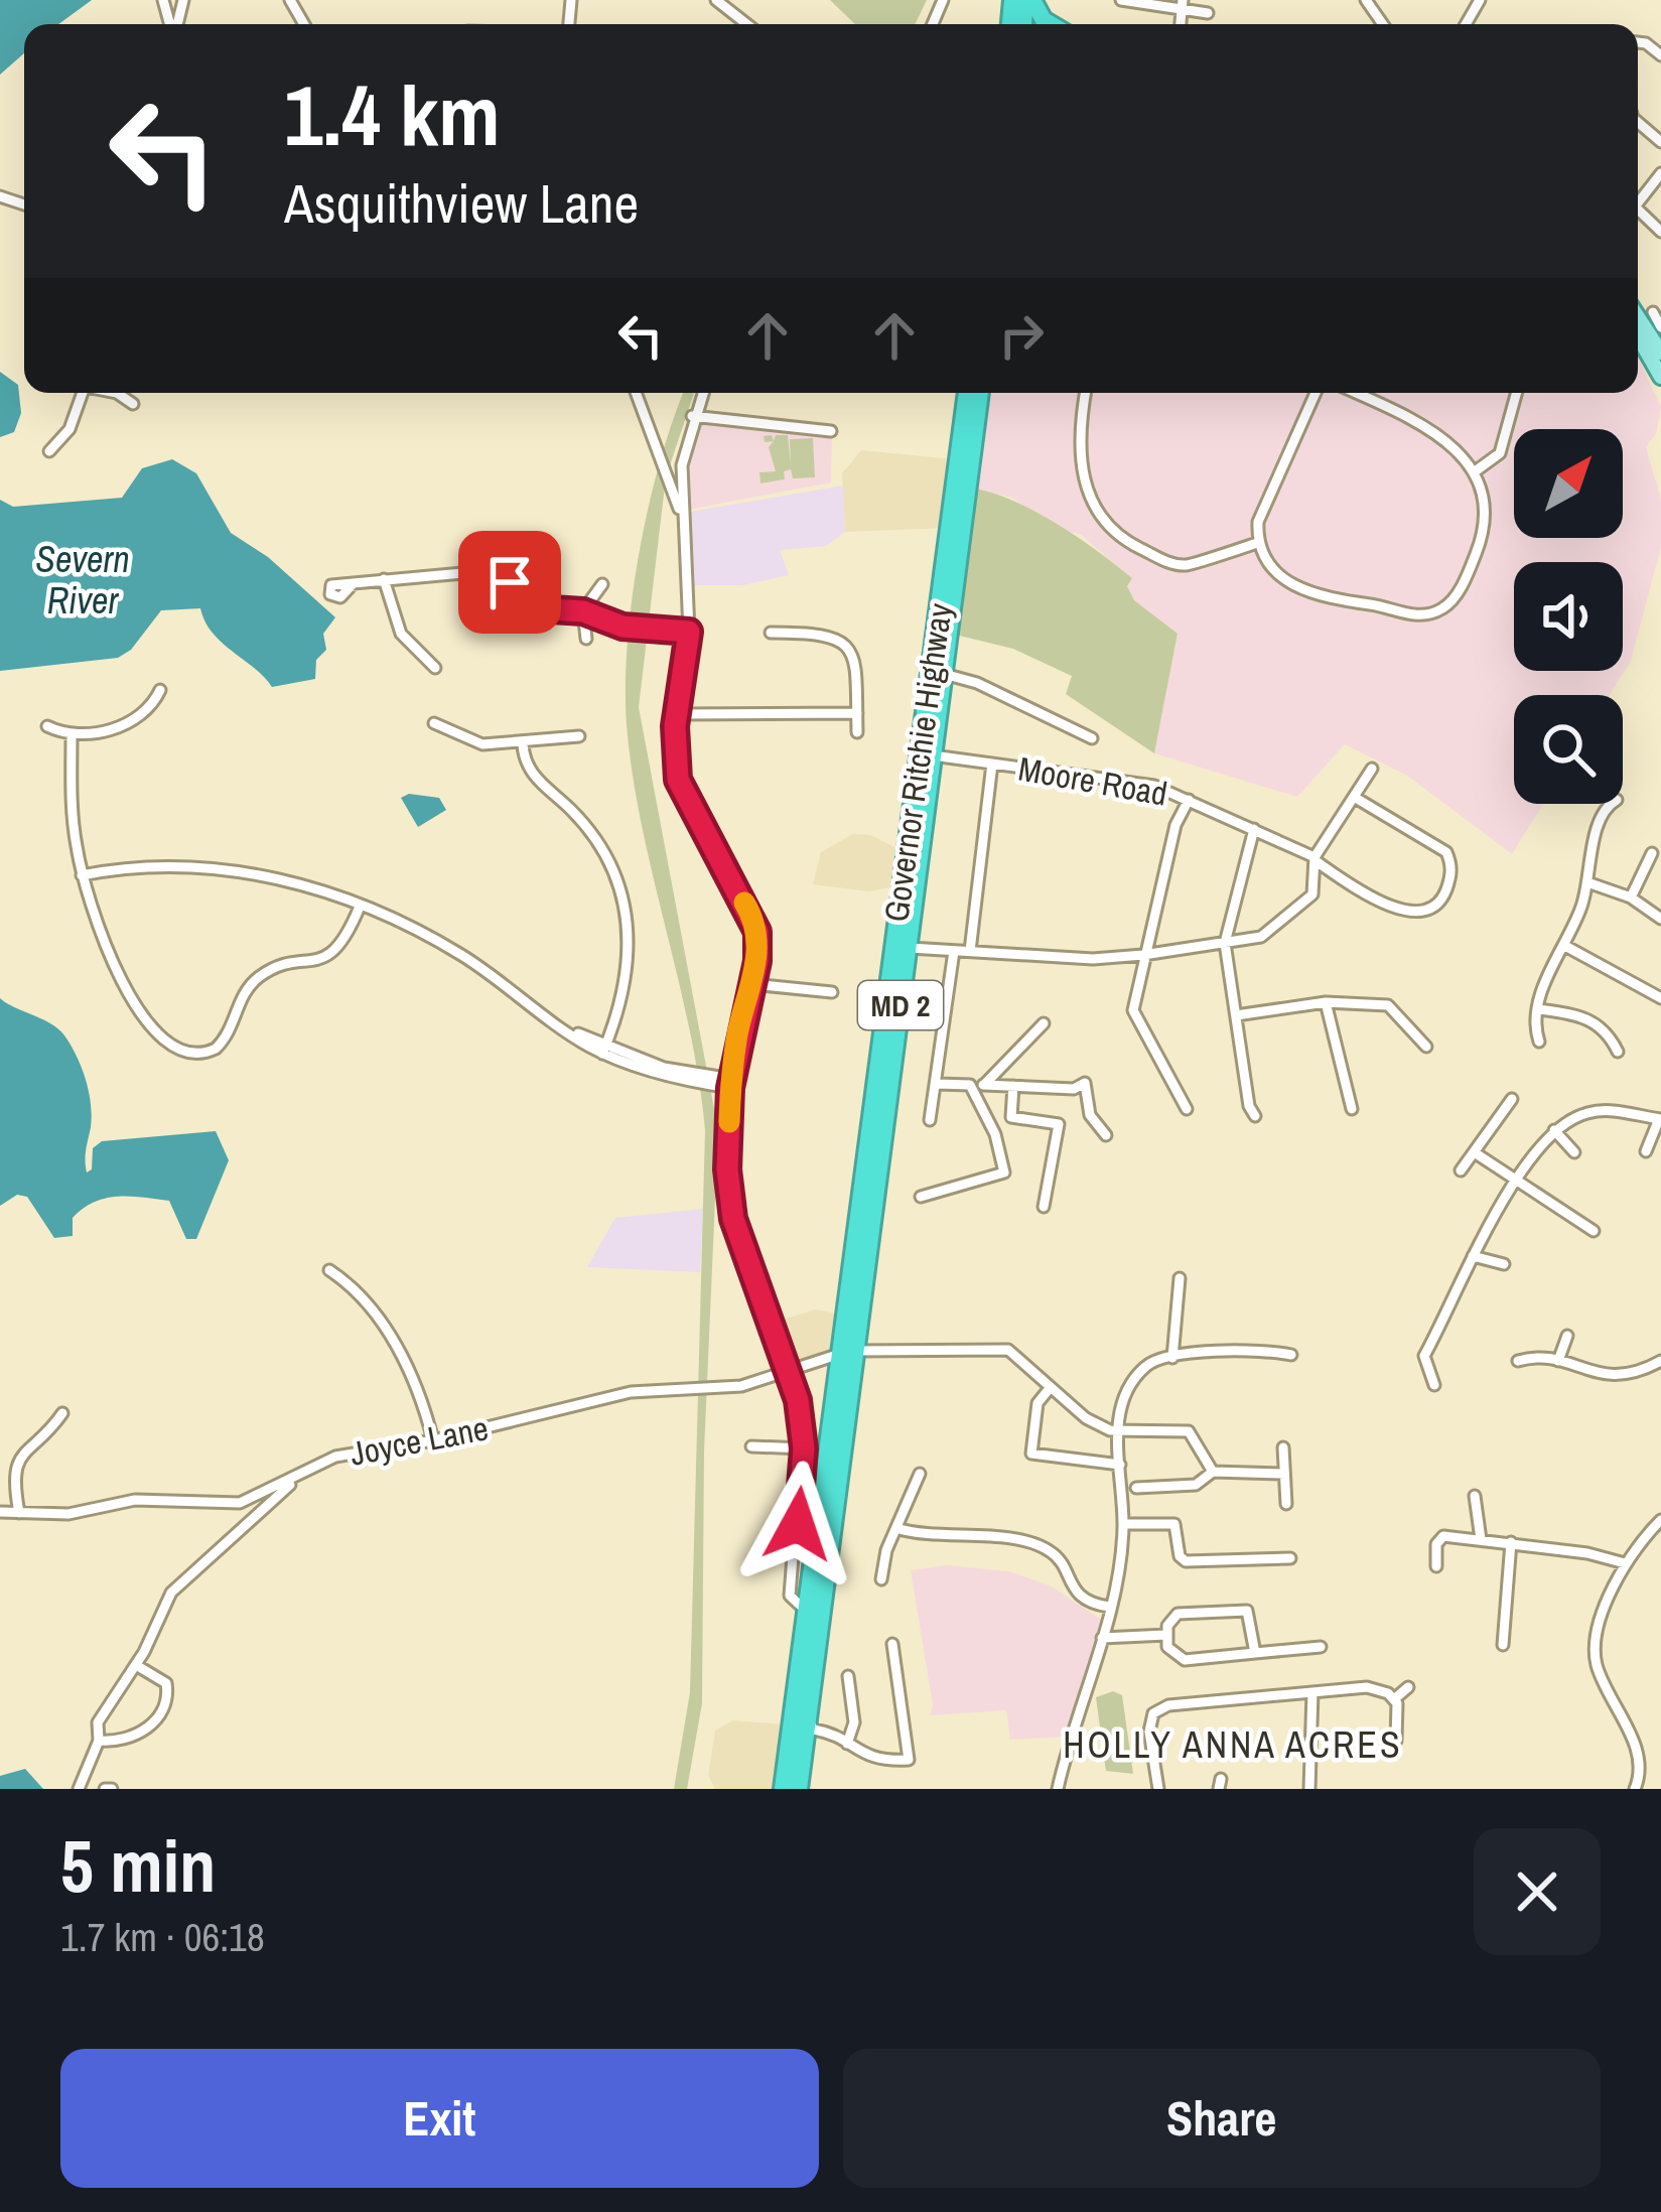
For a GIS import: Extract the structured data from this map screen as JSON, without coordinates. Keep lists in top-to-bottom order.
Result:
{
  "streets": {
    "highway": ["Governor Ritchie Highway", "MD 2"],
    "street": ["Moore Road", "Joyce Lane"]
  },
  "crossings": [
    ["Governor Ritchie Highway", "Moore Road"],
    ["Governor Ritchie Highway", "Joyce Lane"]
  ],
  "districts": ["HOLLY ANNA ACRES"],
  "water": ["Severn River"],
  "north": "top right",
  "page": {
    "turn": ["1.4 km", "Asquithview Lane"],
    "heading": ["5 min", "1.7 km · 06:18"],
    "buttons": ["Exit", "Share"]
  }
}
